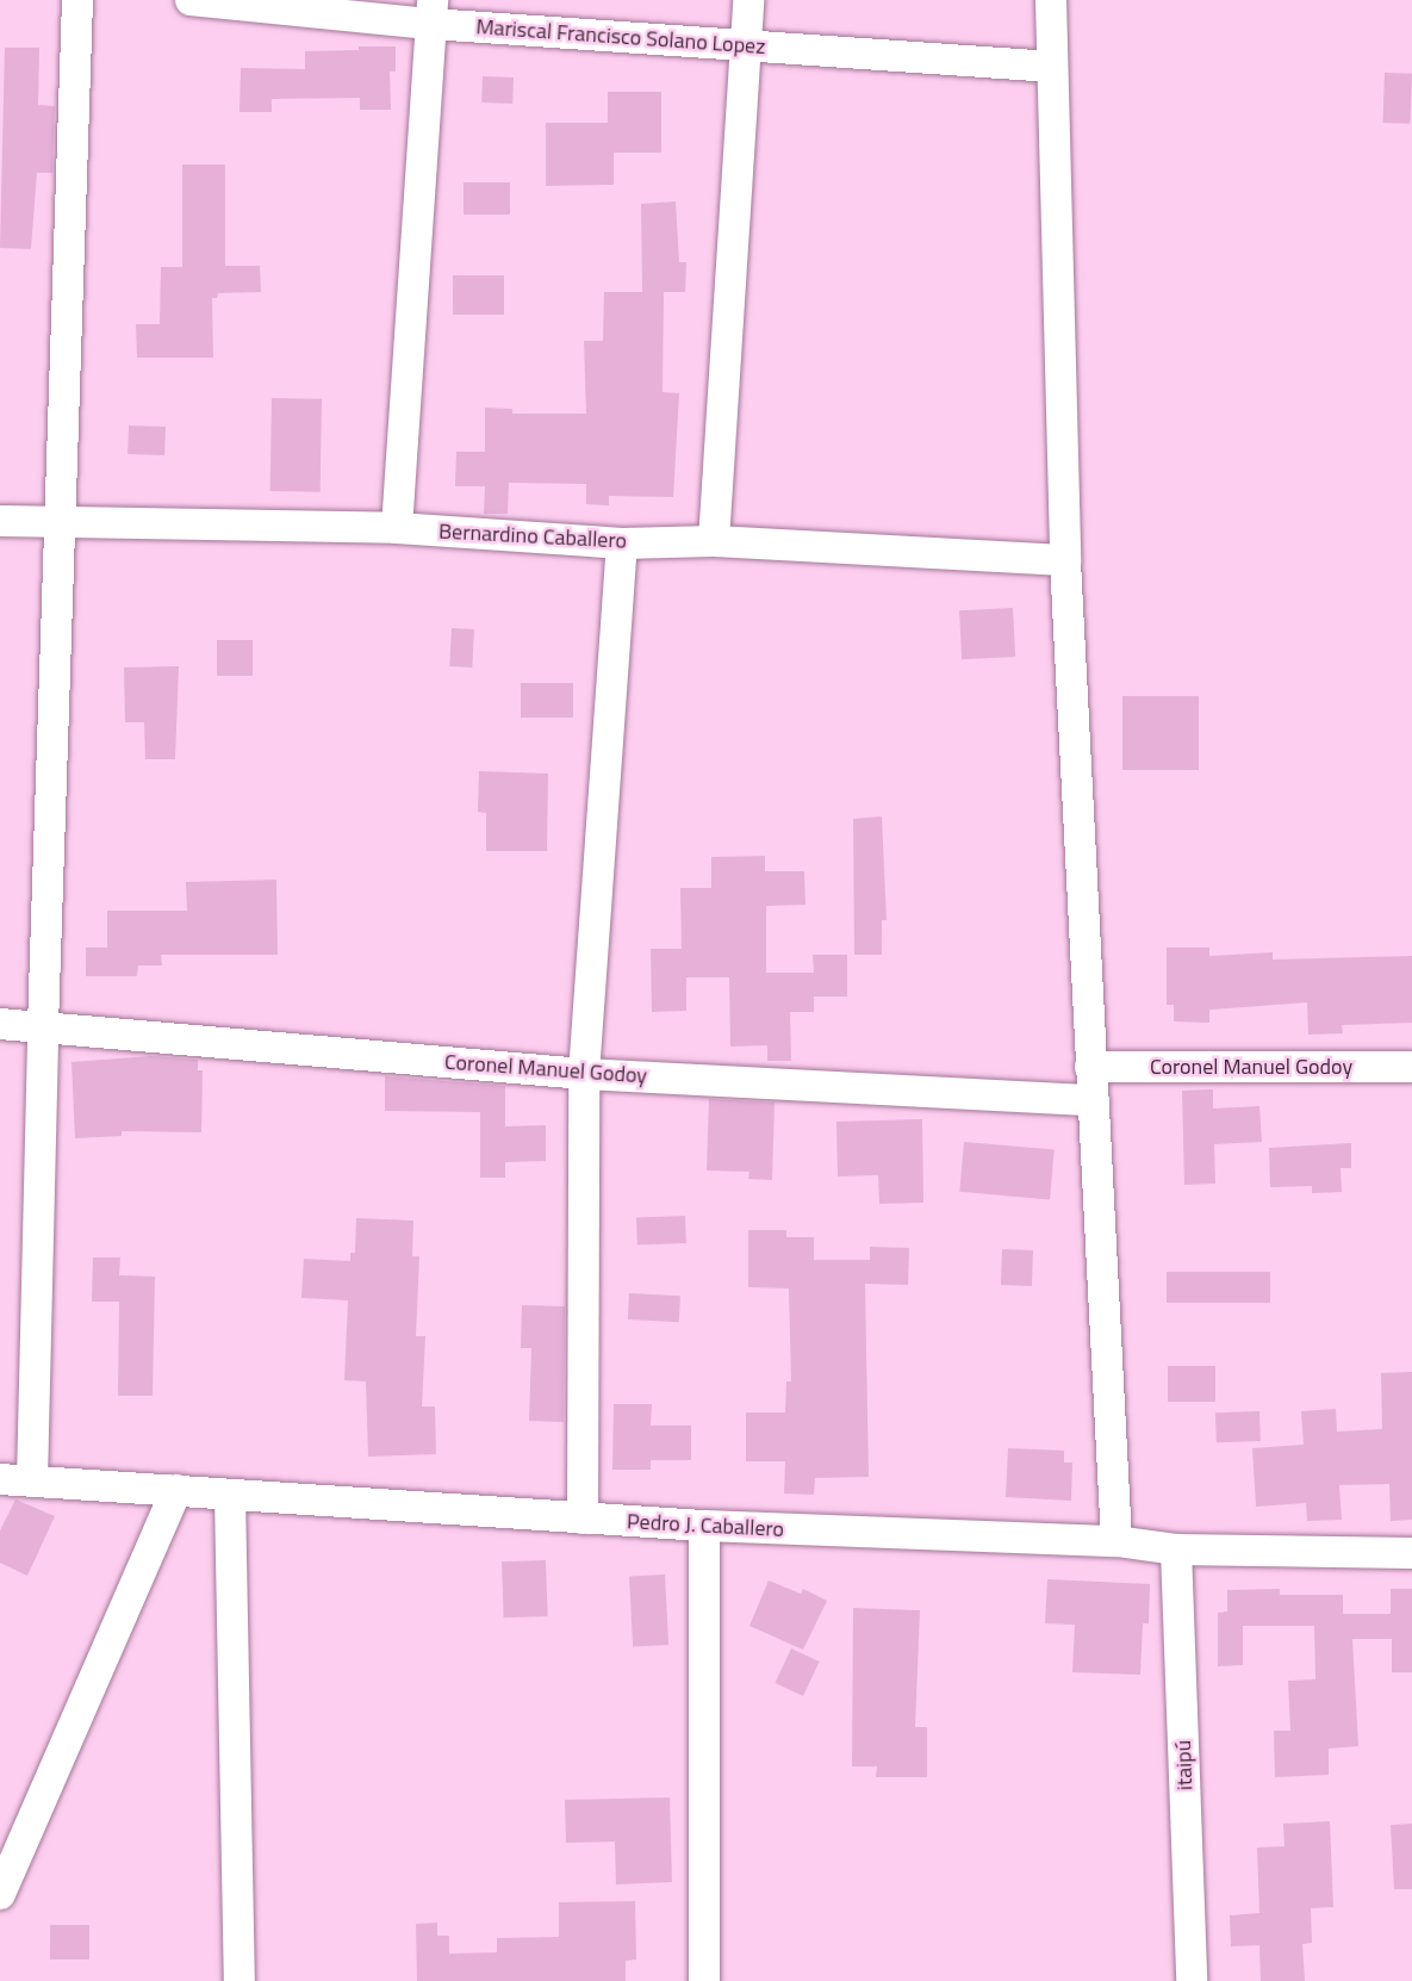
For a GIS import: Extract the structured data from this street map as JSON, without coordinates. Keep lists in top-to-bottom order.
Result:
{
  "streets": {
    "street": [
      "Mariscal Francisco Solano Lopez",
      "Bernardino Caballero",
      "Coronel Manuel Godoy",
      "Pedro J. Caballero",
      "itaipú"
    ]
  },
  "crossings": [
    ["Pedro J. Caballero", "itaipú"]
  ]
}
